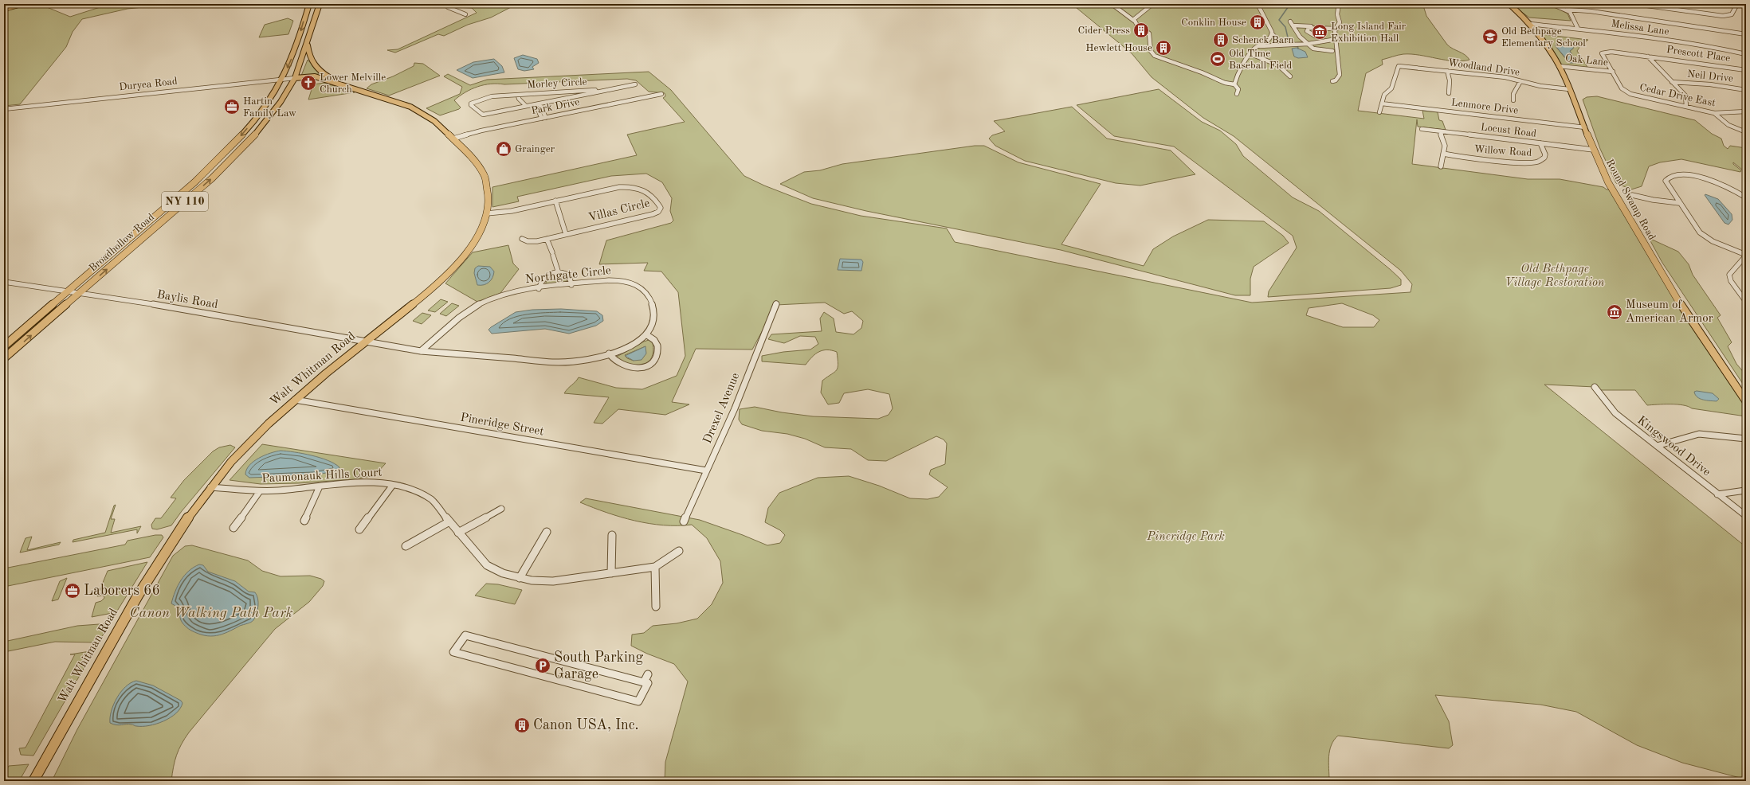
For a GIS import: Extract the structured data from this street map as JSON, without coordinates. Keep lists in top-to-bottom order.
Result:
{
  "streets": {
    "main road": [
      "Round Swamp Road",
      "NY 110",
      "Broadhollow Road",
      "Walt Whitman Road"
    ],
    "street": [
      "Melissa Lane",
      "Prescott Place",
      "Oak Lane",
      "Woodland Drive",
      "Neil Drive",
      "Morley Circle",
      "Duryea Road",
      "Cedar Drive East",
      "Park Drive",
      "Lenmore Drive",
      "Locust Road",
      "Willow Road",
      "Villas Circle",
      "Northgate Circle",
      "Baylis Road",
      "Drexel Avenue",
      "Pineridge Street",
      "Kingswood Drive",
      "Paumonauk Hills Court"
    ]
  },
  "crossings": [
    ["Melissa Lane", "Round Swamp Road"],
    ["Prescott Place", "Oak Lane"],
    ["Prescott Place", "Cedar Drive East"],
    ["Oak Lane", "Cedar Drive East"],
    ["Oak Lane", "Round Swamp Road"],
    ["Woodland Drive", "Lenmore Drive"],
    ["Woodland Drive", "Round Swamp Road"],
    ["Morley Circle", "Park Drive"],
    ["Duryea Road", "Broadhollow Road"],
    ["Duryea Road", "Walt Whitman Road"],
    ["Park Drive", "Walt Whitman Road"],
    ["Lenmore Drive", "Round Swamp Road"],
    ["Locust Road", "Willow Road"],
    ["Locust Road", "Round Swamp Road"],
    ["Villas Circle", "Walt Whitman Road"],
    ["Broadhollow Road", "Baylis Road"],
    ["Broadhollow Road", "Walt Whitman Road"],
    ["Northgate Circle", "Baylis Road"],
    ["Northgate Circle", "Walt Whitman Road"],
    ["Baylis Road", "Walt Whitman Road"],
    ["Walt Whitman Road", "Pineridge Street"],
    ["Walt Whitman Road", "Paumonauk Hills Court"],
    ["Drexel Avenue", "Pineridge Street"]
  ],
  "parks": ["Old Bethpage Village Restoration", "Pineridge Park", "Canon Walking Path Park"],
  "places": {
    "building": [
      "Conklin House",
      "Cider Press",
      "Schenck Barn",
      "Hewlett House",
      "Canon USA, Inc."
    ],
    "museum": ["Long Island Fair Exhibition Hall", "Museum of American Armor"],
    "school or university": ["Old Bethpage Elementary School"],
    "sports": ["Old Time Baseball Field"],
    "church": ["Lower Melville Church"],
    "office": ["Hartin Family Law", "Laborers 66"],
    "shop": ["Grainger"],
    "parking": ["South Parking Garage"]
  }
}
